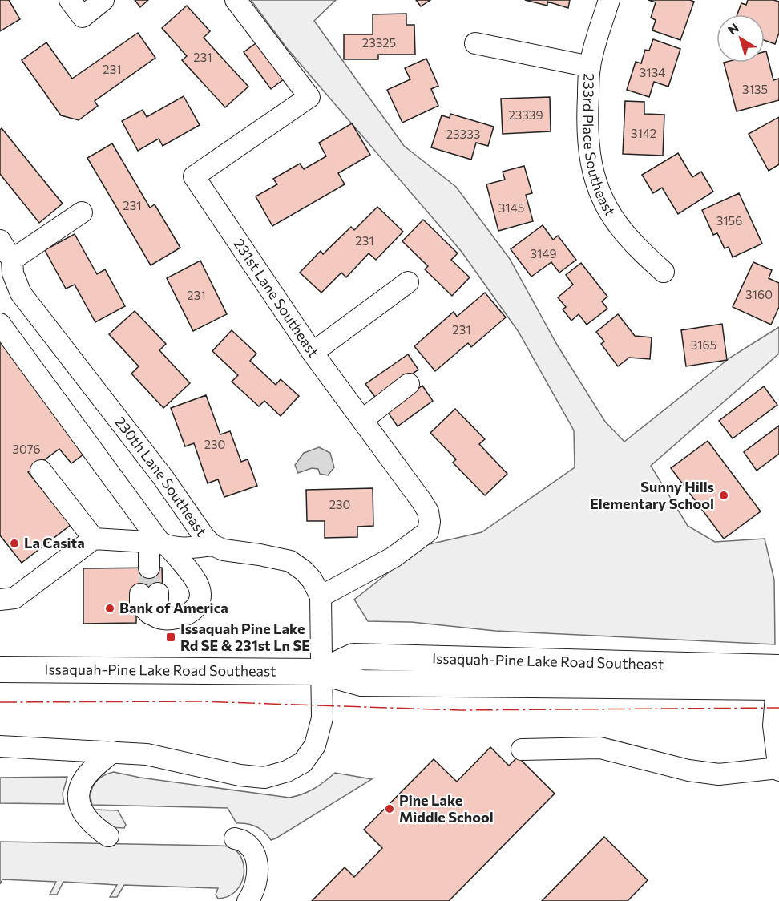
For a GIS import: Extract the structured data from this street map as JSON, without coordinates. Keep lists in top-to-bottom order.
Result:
{
  "streets": {
    "main road": ["Issaquah-Pine Lake Road Southeast"],
    "street": ["233rd Place Southeast", "231st Lane Southeast", "230th Lane Southeast"]
  },
  "crossings": [
    ["231st Lane Southeast", "230th Lane Southeast"]
  ],
  "places": {
    "other": [
      "Sunny Hills Elementary School",
      "La Casita",
      "Bank of America",
      "Pine Lake Middle School"
    ],
    "transit": ["Issaquah Pine Lake Rd SE & 231st Ln SE"]
  },
  "house_numbers": [
    "23325",
    "231",
    "231",
    "3134",
    "3135",
    "23339",
    "3142",
    "23333",
    "231",
    "3145",
    "3156",
    "231",
    "3149",
    "3160",
    "231",
    "231",
    "3165",
    "230",
    "3076",
    "230"
  ],
  "north": "top left"
}
